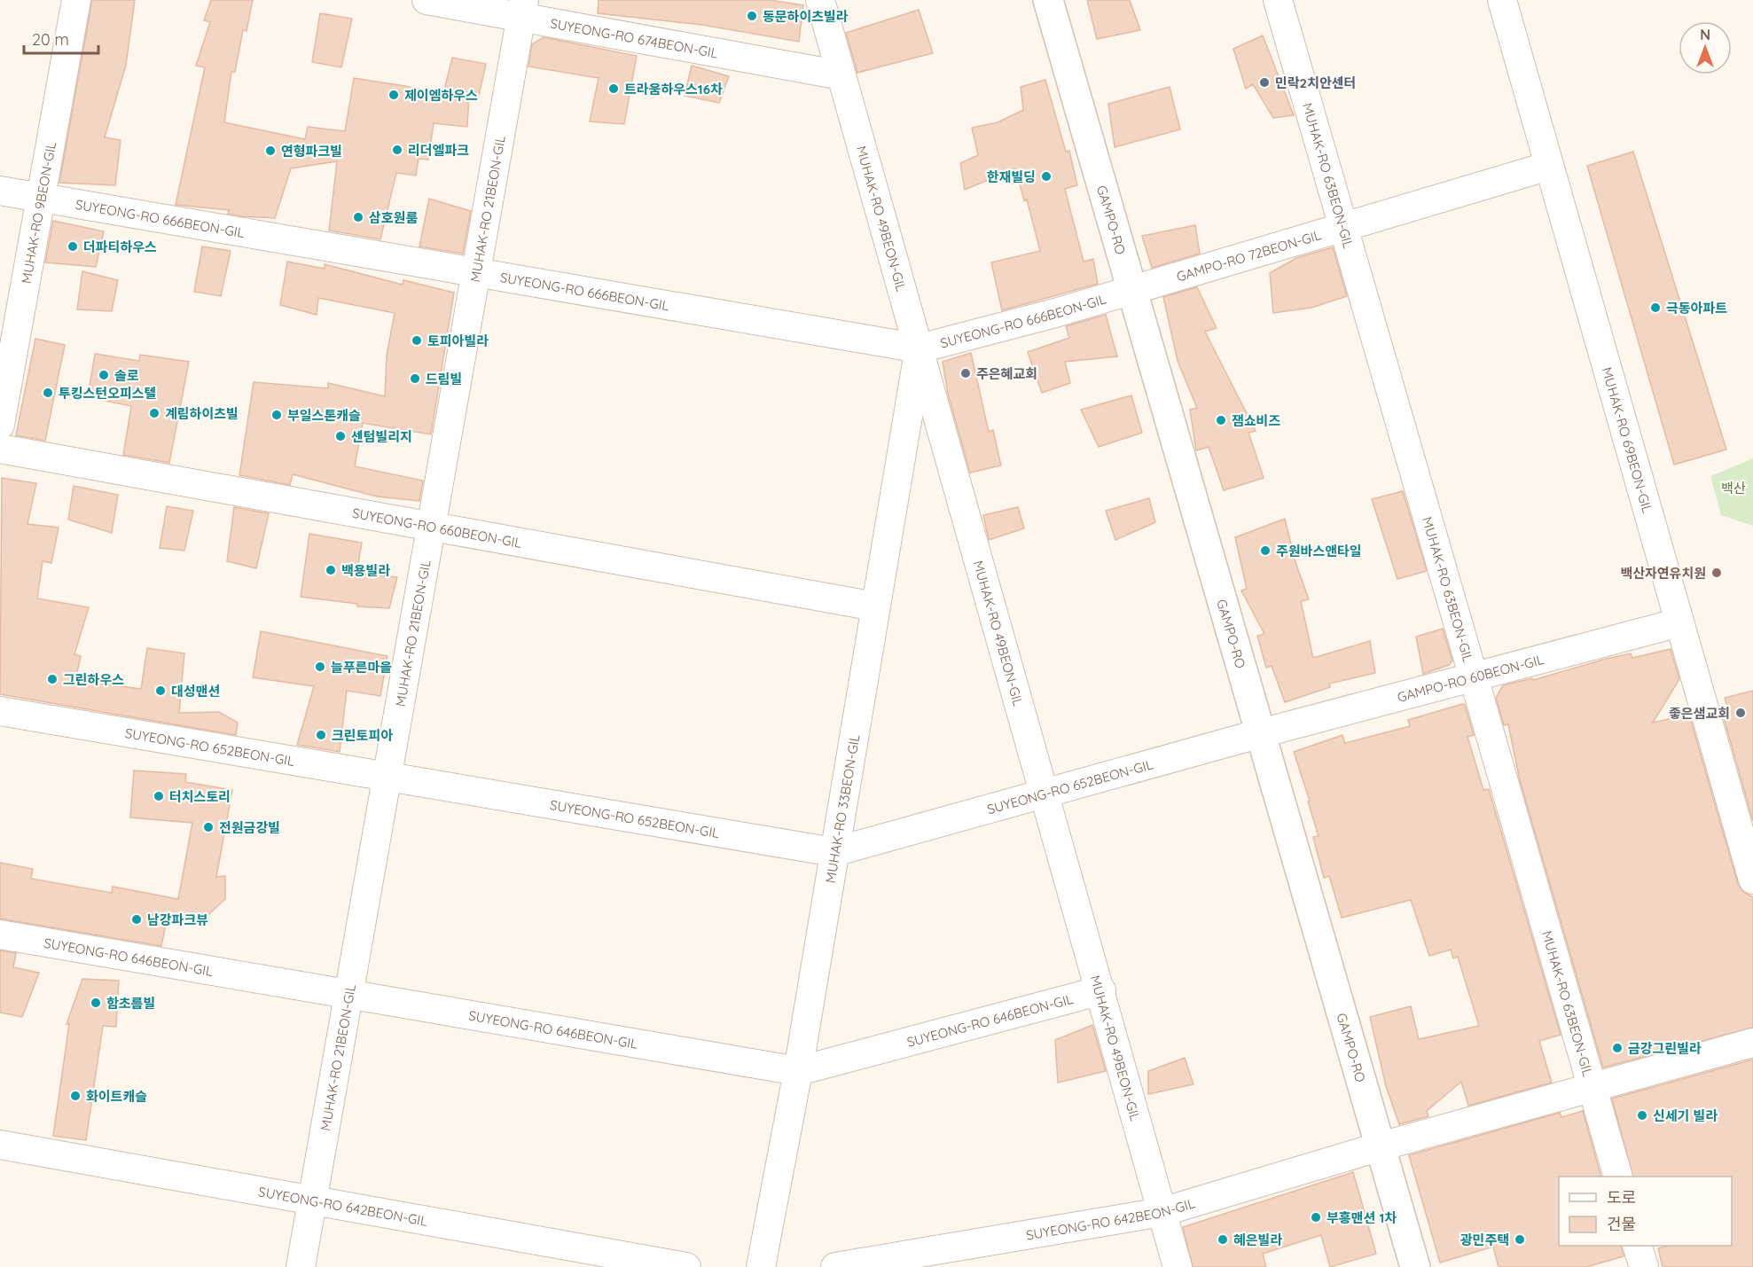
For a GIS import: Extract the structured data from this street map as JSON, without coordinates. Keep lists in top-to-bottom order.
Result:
{
  "streets": {
    "street": [
      "SUYEONG-RO 674BEON-GIL",
      "MUHAK-RO 63BEON-GIL",
      "MUHAK-RO 21BEON-GIL",
      "MUHAK-RO 9BEON-GIL",
      "SUYEONG-RO 666BEON-GIL",
      "MUHAK-RO 49BEON-GIL",
      "GAMPO-RO",
      "GAMPO-RO 72BEON-GIL",
      "MUHAK-RO 69BEON-GIL",
      "SUYEONG-RO 660BEON-GIL",
      "GAMPO-RO 60BEON-GIL",
      "SUYEONG-RO 652BEON-GIL",
      "MUHAK-RO 33BEON-GIL",
      "SUYEONG-RO 646BEON-GIL",
      "SUYEONG-RO 642BEON-GIL"
    ]
  },
  "crossings": [
    ["SUYEONG-RO 674BEON-GIL", "MUHAK-RO 21BEON-GIL"],
    ["SUYEONG-RO 674BEON-GIL", "MUHAK-RO 49BEON-GIL"],
    ["MUHAK-RO 63BEON-GIL", "GAMPO-RO 72BEON-GIL"],
    ["MUHAK-RO 63BEON-GIL", "GAMPO-RO 60BEON-GIL"],
    ["MUHAK-RO 63BEON-GIL", "SUYEONG-RO 642BEON-GIL"],
    ["MUHAK-RO 21BEON-GIL", "SUYEONG-RO 666BEON-GIL"],
    ["MUHAK-RO 21BEON-GIL", "SUYEONG-RO 660BEON-GIL"],
    ["MUHAK-RO 21BEON-GIL", "SUYEONG-RO 652BEON-GIL"],
    ["MUHAK-RO 21BEON-GIL", "SUYEONG-RO 646BEON-GIL"],
    ["MUHAK-RO 21BEON-GIL", "SUYEONG-RO 642BEON-GIL"],
    ["MUHAK-RO 9BEON-GIL", "SUYEONG-RO 666BEON-GIL"],
    ["SUYEONG-RO 666BEON-GIL", "MUHAK-RO 49BEON-GIL"],
    ["SUYEONG-RO 666BEON-GIL", "GAMPO-RO"],
    ["SUYEONG-RO 666BEON-GIL", "GAMPO-RO 72BEON-GIL"],
    ["SUYEONG-RO 666BEON-GIL", "MUHAK-RO 33BEON-GIL"],
    ["MUHAK-RO 49BEON-GIL", "SUYEONG-RO 652BEON-GIL"],
    ["MUHAK-RO 49BEON-GIL", "MUHAK-RO 33BEON-GIL"],
    ["MUHAK-RO 49BEON-GIL", "SUYEONG-RO 646BEON-GIL"],
    ["MUHAK-RO 49BEON-GIL", "SUYEONG-RO 642BEON-GIL"],
    ["GAMPO-RO", "GAMPO-RO 72BEON-GIL"],
    ["GAMPO-RO", "GAMPO-RO 60BEON-GIL"],
    ["GAMPO-RO", "SUYEONG-RO 652BEON-GIL"],
    ["GAMPO-RO", "SUYEONG-RO 642BEON-GIL"],
    ["GAMPO-RO 72BEON-GIL", "MUHAK-RO 69BEON-GIL"],
    ["MUHAK-RO 69BEON-GIL", "GAMPO-RO 60BEON-GIL"],
    ["SUYEONG-RO 660BEON-GIL", "MUHAK-RO 33BEON-GIL"],
    ["GAMPO-RO 60BEON-GIL", "SUYEONG-RO 652BEON-GIL"],
    ["SUYEONG-RO 652BEON-GIL", "MUHAK-RO 33BEON-GIL"],
    ["MUHAK-RO 33BEON-GIL", "SUYEONG-RO 646BEON-GIL"]
  ],
  "parks": ["백산"],
  "places": [
    "동문하이츠빌라",
    "민락2치안센터",
    "트라움하우스16차",
    "제이엠하우스",
    "리더엘파크",
    "연형파크빌",
    "한재빌딩",
    "삼호원룸",
    "더파티하우스",
    "극동아파트",
    "토피아빌라",
    "주은혜교회",
    "솔로",
    "드림빌",
    "투킹스턴오피스텔",
    "계림하이츠빌",
    "부일스톤캐슬",
    "잼쇼비즈",
    "센텀빌리지",
    "주원바스앤타일",
    "백용빌라",
    "백산자연유치원",
    "늘푸른마을",
    "그린하우스",
    "대성맨션",
    "좋은샘교회",
    "크린토피아",
    "터치스토리",
    "전원금강빌",
    "남강파크뷰",
    "함초름빌",
    "금강그린빌라",
    "화이트캐슬",
    "신세기 빌라",
    "부흥맨션 1차",
    "혜은빌라",
    "광민주택"
  ],
  "legend": ["도로", "건물"],
  "scale_bar": "20 m",
  "north": "top"
}
